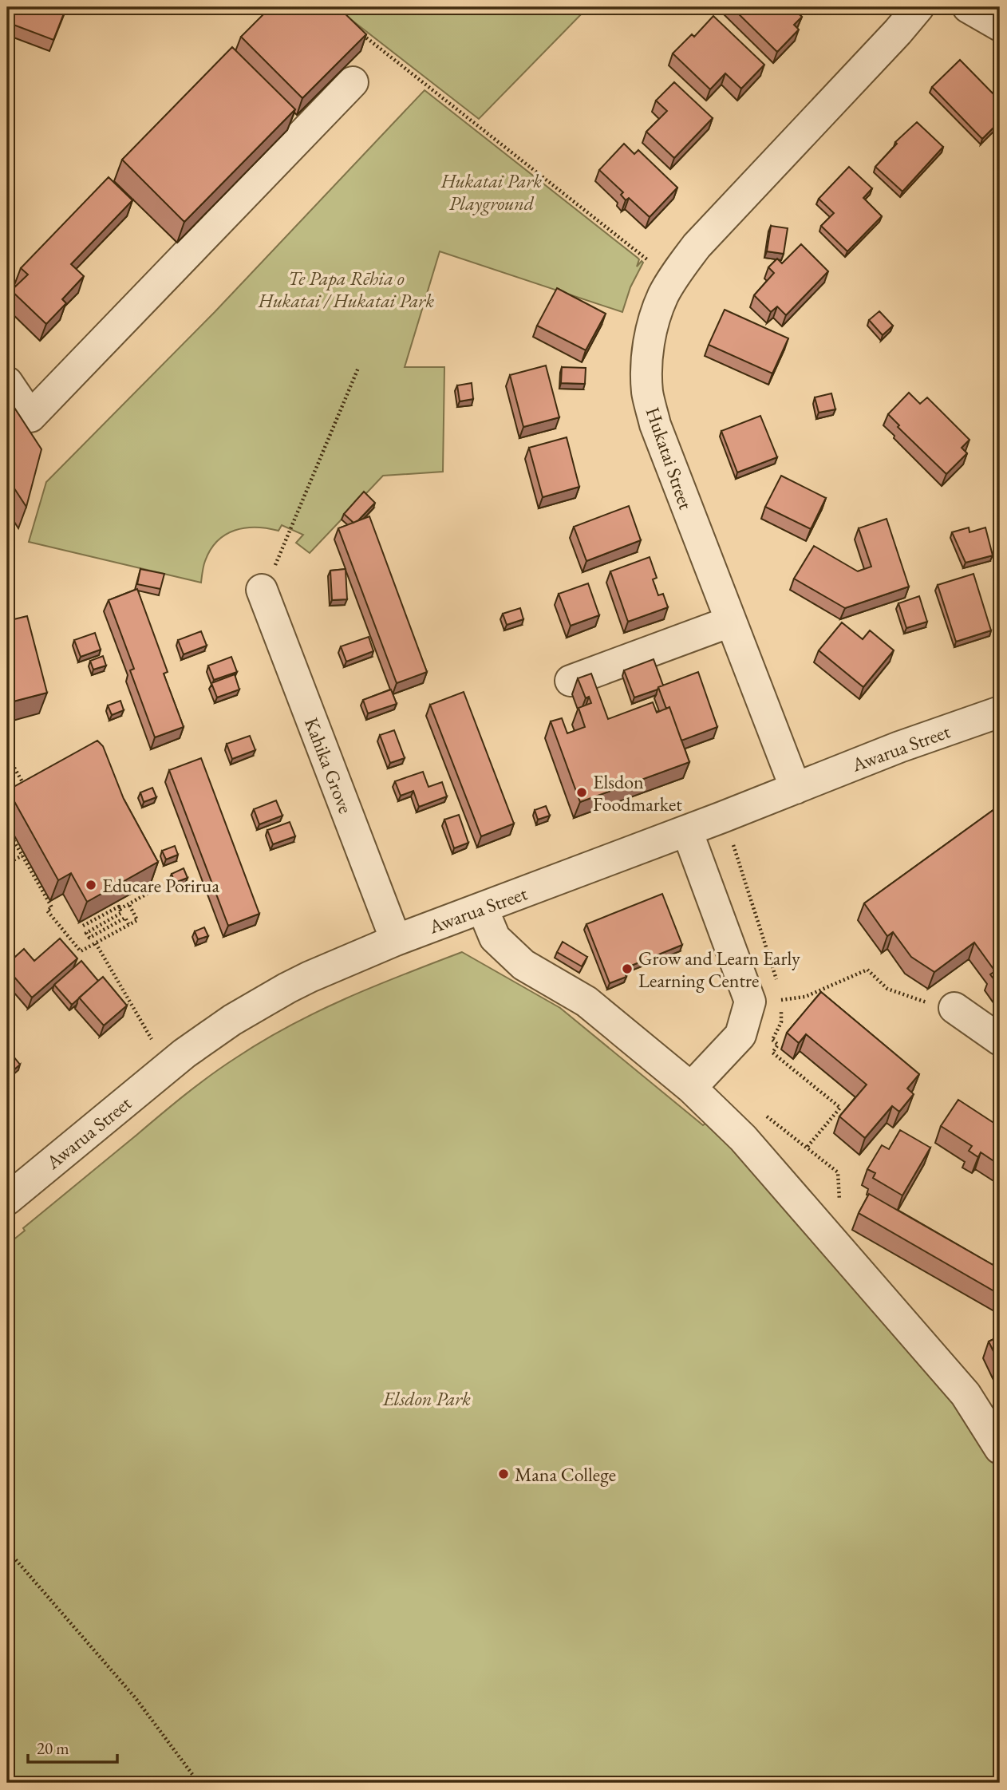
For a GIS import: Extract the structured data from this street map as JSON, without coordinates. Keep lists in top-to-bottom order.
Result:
{
  "streets": {
    "street": ["Hukatai Street", "Awarua Street", "Kahika Grove"]
  },
  "crossings": [
    ["Hukatai Street", "Awarua Street"],
    ["Awarua Street", "Kahika Grove"]
  ],
  "parks": ["Hukatai Park Playground", "Te Papa Rēhia o Hukatai / Hukatai Park", "Elsdon Park"],
  "places": [
    "Elsdon Foodmarket",
    "Educare Porirua",
    "Grow and Learn Early Learning Centre",
    "Mana College"
  ],
  "scale_bar": "20 m"
}
